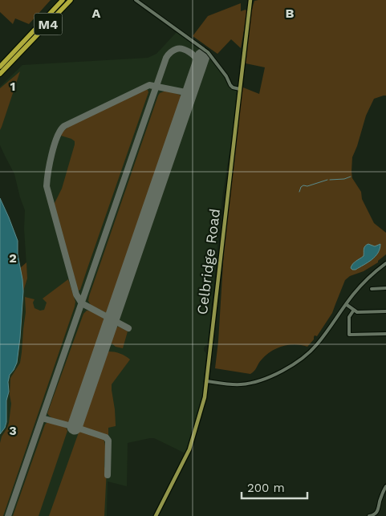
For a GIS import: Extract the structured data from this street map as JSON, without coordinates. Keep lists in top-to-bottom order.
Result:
{
  "streets": {
    "highway": ["M4"],
    "main road": ["Celbridge Road"]
  },
  "scale_bar": "200 m",
  "grid": {
    "columns": ["A", "B"],
    "rows": ["1", "2", "3"]
  }
}
